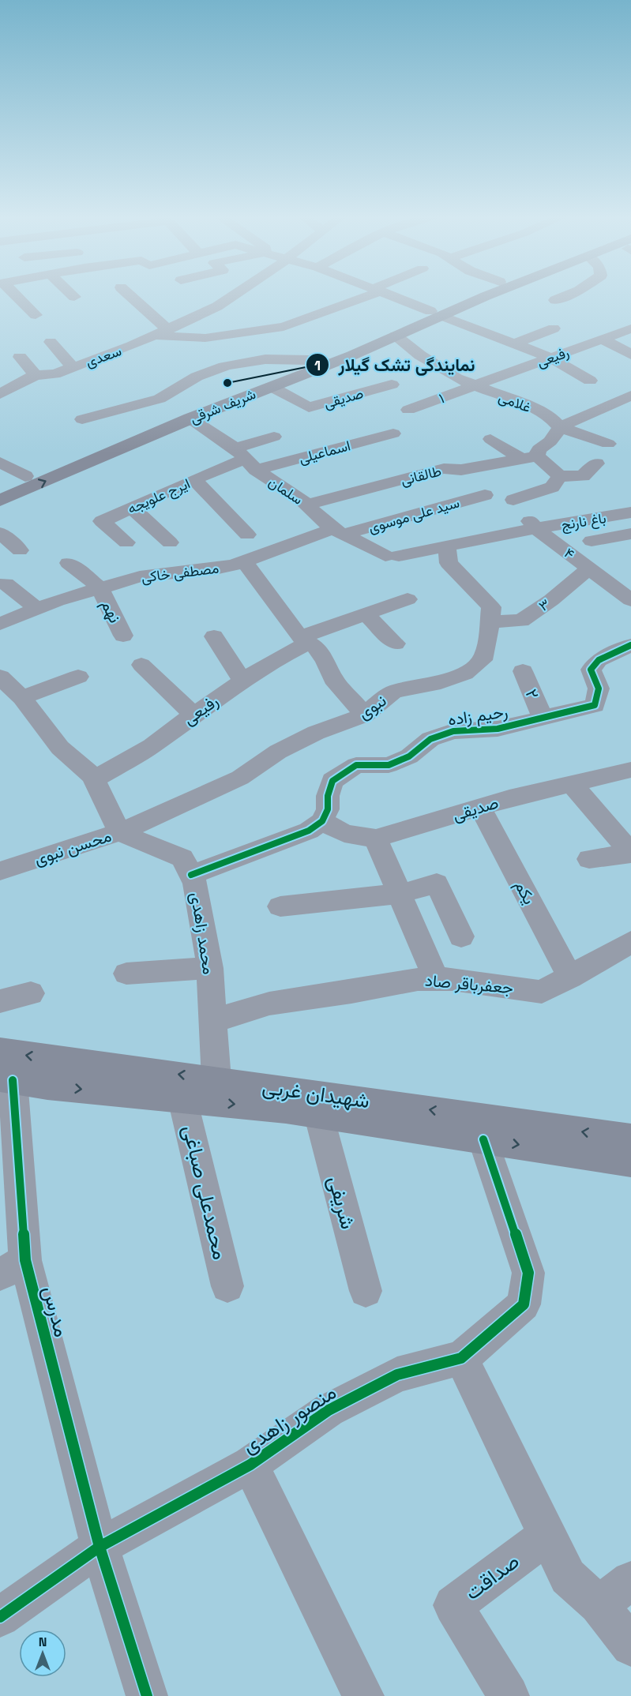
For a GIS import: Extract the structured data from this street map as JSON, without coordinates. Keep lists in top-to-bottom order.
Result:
{
  "streets": {
    "main road": ["شریف شرقی", "شهیدان غربی"],
    "street": [
      "سعدی",
      "رفیعی",
      "صدیقی",
      "۱",
      "غلامی",
      "اسماعیلی",
      "طالقانی",
      "سلمان",
      "ایرج علویجه",
      "سید علی موسوی",
      "باغ نارنج",
      "۴",
      "مصطفی خاکی",
      "۳",
      "نهم",
      "۲",
      "نبوی",
      "رحیم زاده",
      "محسن نبوی",
      "یکم",
      "محمد زاهدی",
      "جعفرباقر صاد",
      "محمدعلی صباغی",
      "شریفی",
      "مدرس",
      "منصور زاهدی",
      "صداقت"
    ]
  },
  "crossings": [
    ["رفیعی", "۱"],
    ["رفیعی", "غلامی"],
    ["رفیعی", "محسن نبوی"],
    ["صدیقی", "شریف شرقی"],
    ["صدیقی", "رحیم زاده"],
    ["صدیقی", "یکم"],
    ["۱", "غلامی"],
    ["غلامی", "شریف شرقی"],
    ["شریف شرقی", "سلمان"],
    ["اسماعیلی", "سلمان"],
    ["اسماعیلی", "ایرج علویجه"],
    ["طالقانی", "سلمان"],
    ["سلمان", "ایرج علویجه"],
    ["سلمان", "سید علی موسوی"],
    ["سلمان", "باغ نارنج"],
    ["سلمان", "۴"],
    ["سلمان", "مصطفی خاکی"],
    ["سلمان", "نبوی"],
    ["سید علی موسوی", "مصطفی خاکی"],
    ["باغ نارنج", "۴"],
    ["۴", "۳"],
    ["مصطفی خاکی", "نهم"],
    ["۳", "نبوی"],
    ["۲", "رحیم زاده"],
    ["نبوی", "محسن نبوی"],
    ["نبوی", "محمد زاهدی"],
    ["محسن نبوی", "محمد زاهدی"],
    ["یکم", "جعفرباقر صاد"],
    ["محمد زاهدی", "جعفرباقر صاد"],
    ["محمد زاهدی", "شهیدان غربی"],
    ["شهیدان غربی", "محمدعلی صباغی"],
    ["شهیدان غربی", "شریفی"],
    ["شهیدان غربی", "مدرس"],
    ["شهیدان غربی", "منصور زاهدی"],
    ["مدرس", "منصور زاهدی"]
  ],
  "places": ["نمایندگی تشک گیلار"],
  "north": "top"
}
